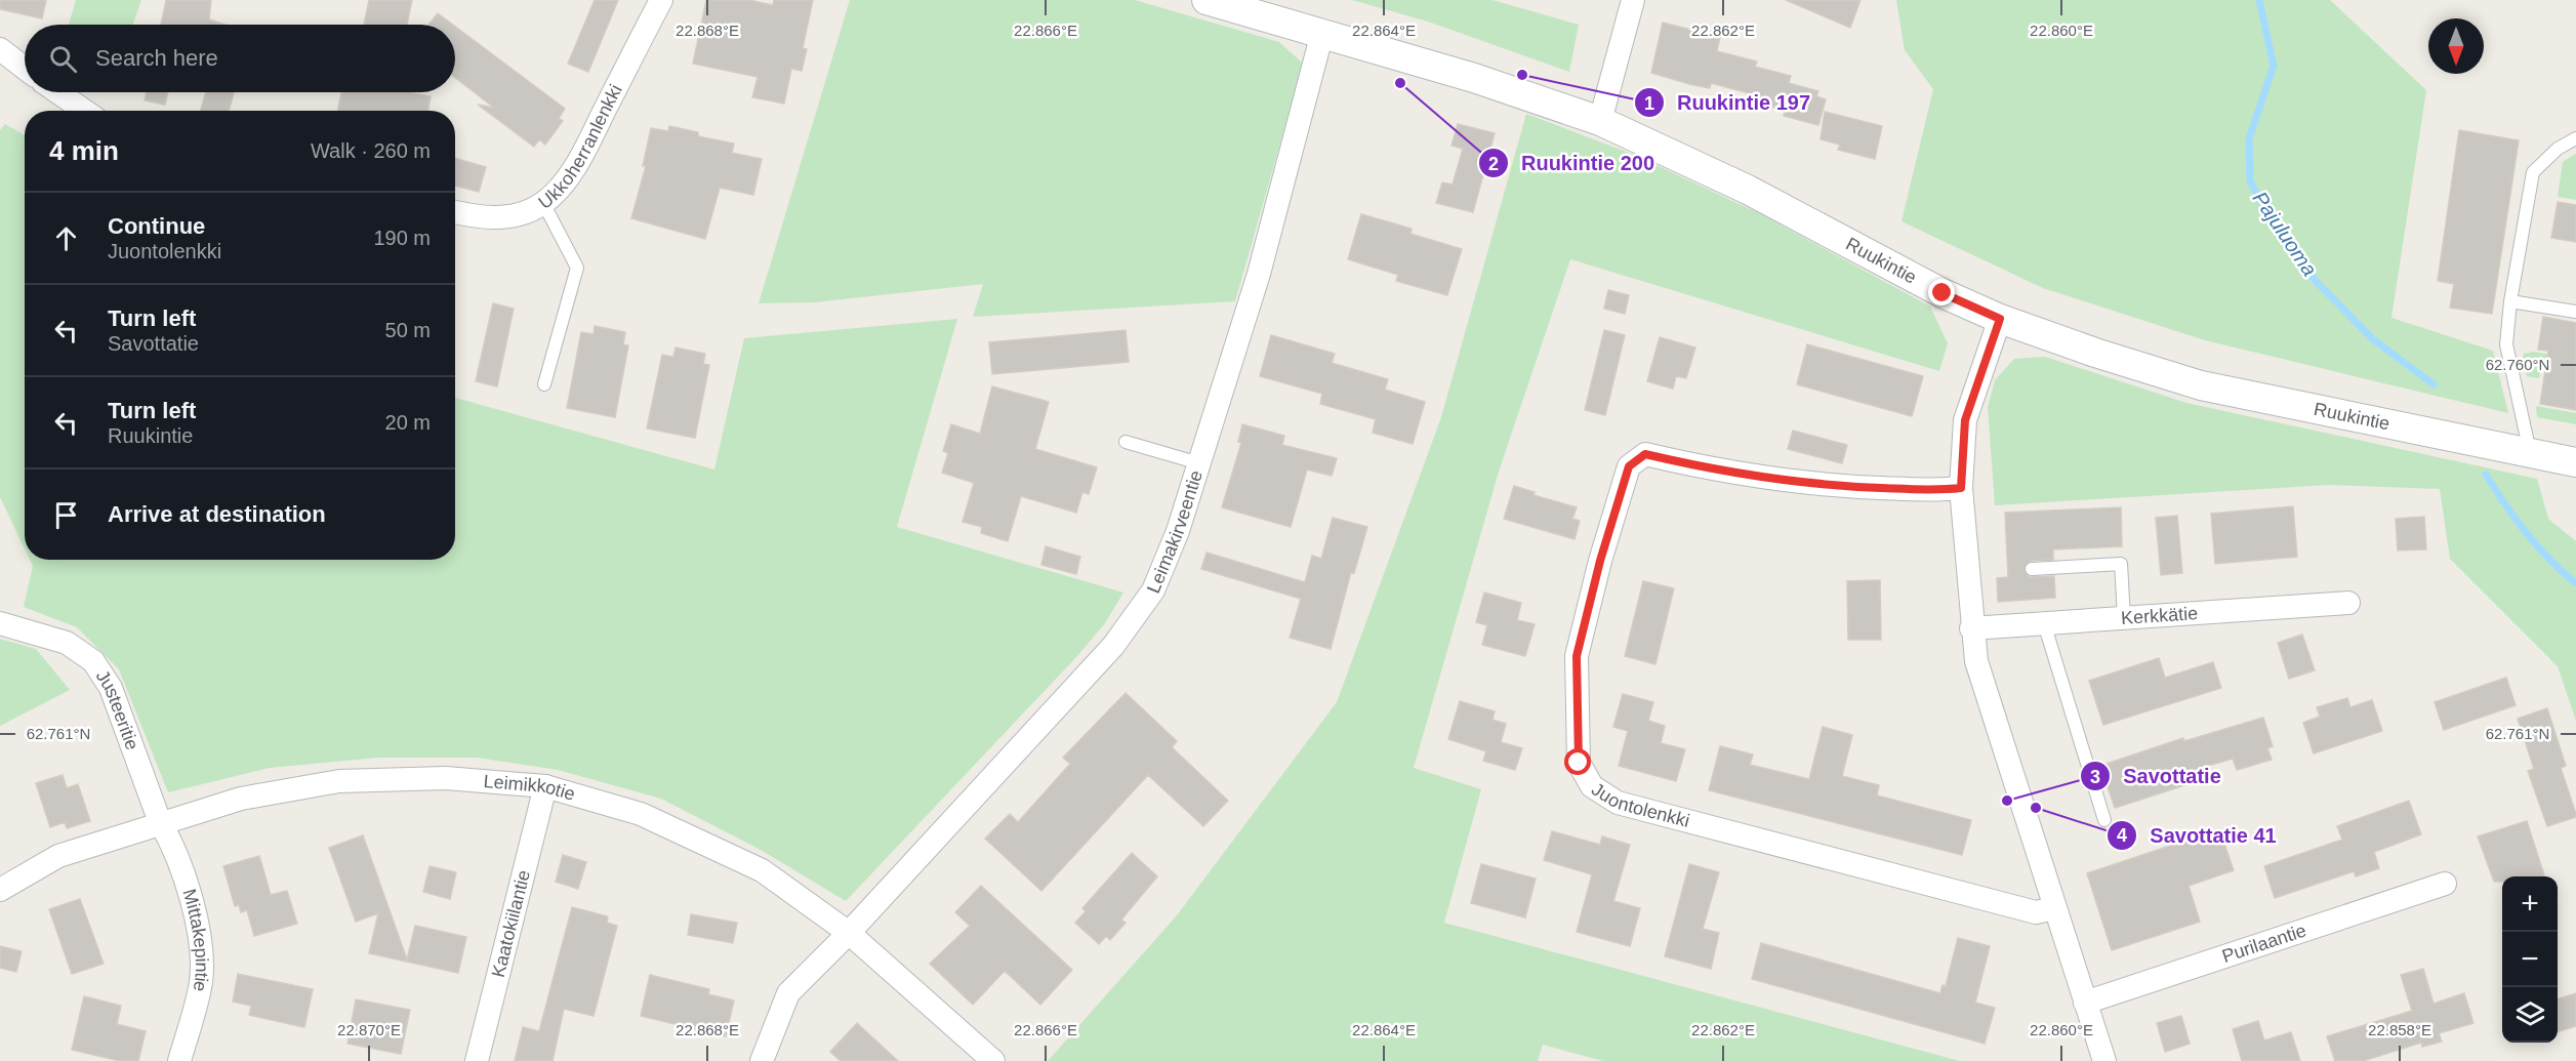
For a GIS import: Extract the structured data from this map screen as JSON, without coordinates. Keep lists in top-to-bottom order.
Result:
{
  "streets": {
    "street": [
      "Ukkoherranlenkki",
      "Ruukintie",
      "Leimakirveentie",
      "Kerkkätie",
      "Justeeritie",
      "Leimikkotie",
      "Juontolenkki",
      "Kaatokiilantie",
      "Mittakepintie",
      "Purilaantie"
    ]
  },
  "crossings": [
    ["Ruukintie", "Leimakirveentie"],
    ["Leimakirveentie", "Leimikkotie"],
    ["Justeeritie", "Leimikkotie"],
    ["Justeeritie", "Mittakepintie"],
    ["Leimikkotie", "Kaatokiilantie"],
    ["Leimikkotie", "Mittakepintie"]
  ],
  "water": ["Pajuluoma"],
  "places": [
    "Ruukintie 197",
    "Ruukintie 200",
    "Savottatie",
    "Savottatie 41"
  ],
  "north": "bottom",
  "page": {
    "search": "Search here",
    "heading": ["4 min", "Walk · 260 m"],
    "list": [
      ["Continue", "Juontolenkki", "190 m"],
      ["Turn left", "Savottatie", "50 m"],
      ["Turn left", "Ruukintie", "20 m"],
      "Arrive at destination"
    ],
    "map_buttons": ["+", "−"]
  },
  "coordinates": [
    "22.868°E",
    "22.866°E",
    "22.864°E",
    "22.862°E",
    "22.860°E",
    "62.760°N",
    "62.761°N",
    "22.870°E",
    "22.858°E"
  ]
}
